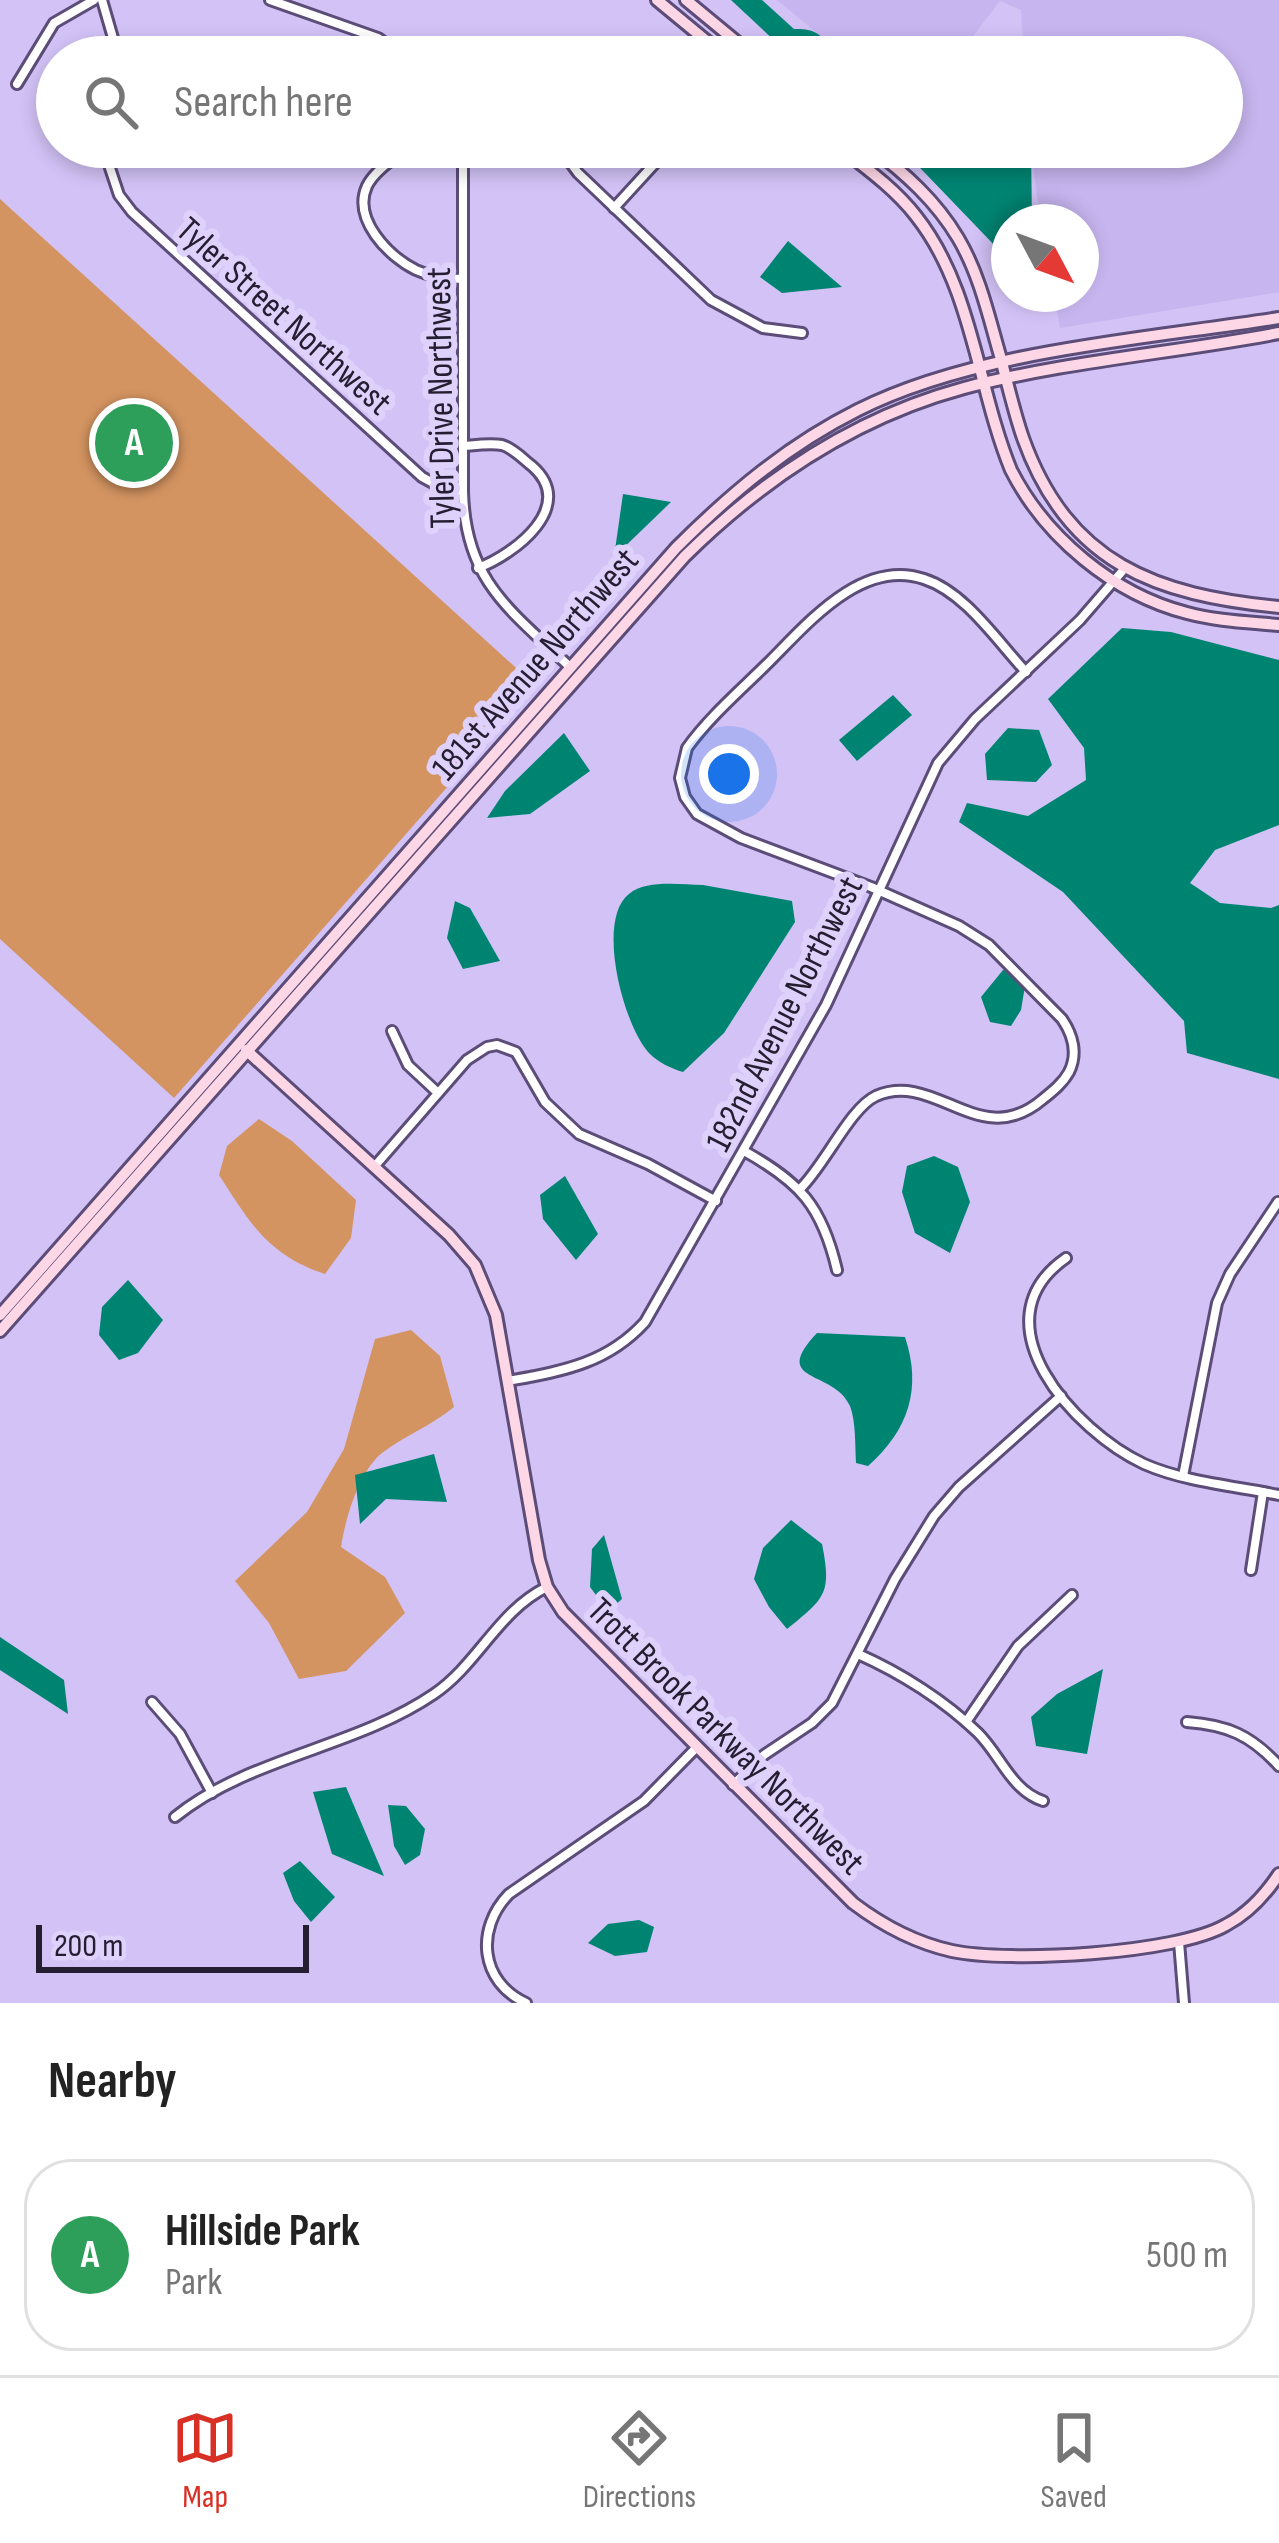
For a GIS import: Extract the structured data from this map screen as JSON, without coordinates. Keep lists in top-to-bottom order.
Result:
{
  "streets": {
    "main road": ["181st Avenue Northwest", "Trott Brook Parkway Northwest"],
    "street": ["Tyler Street Northwest", "Tyler Drive Northwest", "182nd Avenue Northwest"]
  },
  "crossings": [
    ["Tyler Street Northwest", "Tyler Drive Northwest"],
    ["Tyler Drive Northwest", "181st Avenue Northwest"],
    ["181st Avenue Northwest", "Trott Brook Parkway Northwest"],
    ["182nd Avenue Northwest", "Trott Brook Parkway Northwest"]
  ],
  "scale_bar": "200 m",
  "north": "bottom right",
  "page": {
    "search": "Search here",
    "pins": "A",
    "scale": "200 m",
    "heading": "Nearby",
    "list": [
      {
        "mark": "A",
        "name": "Hillside Park",
        "note": "Park",
        "value": "500 m"
      }
    ],
    "nav": ["Map", "Directions", "Saved"]
  }
}
